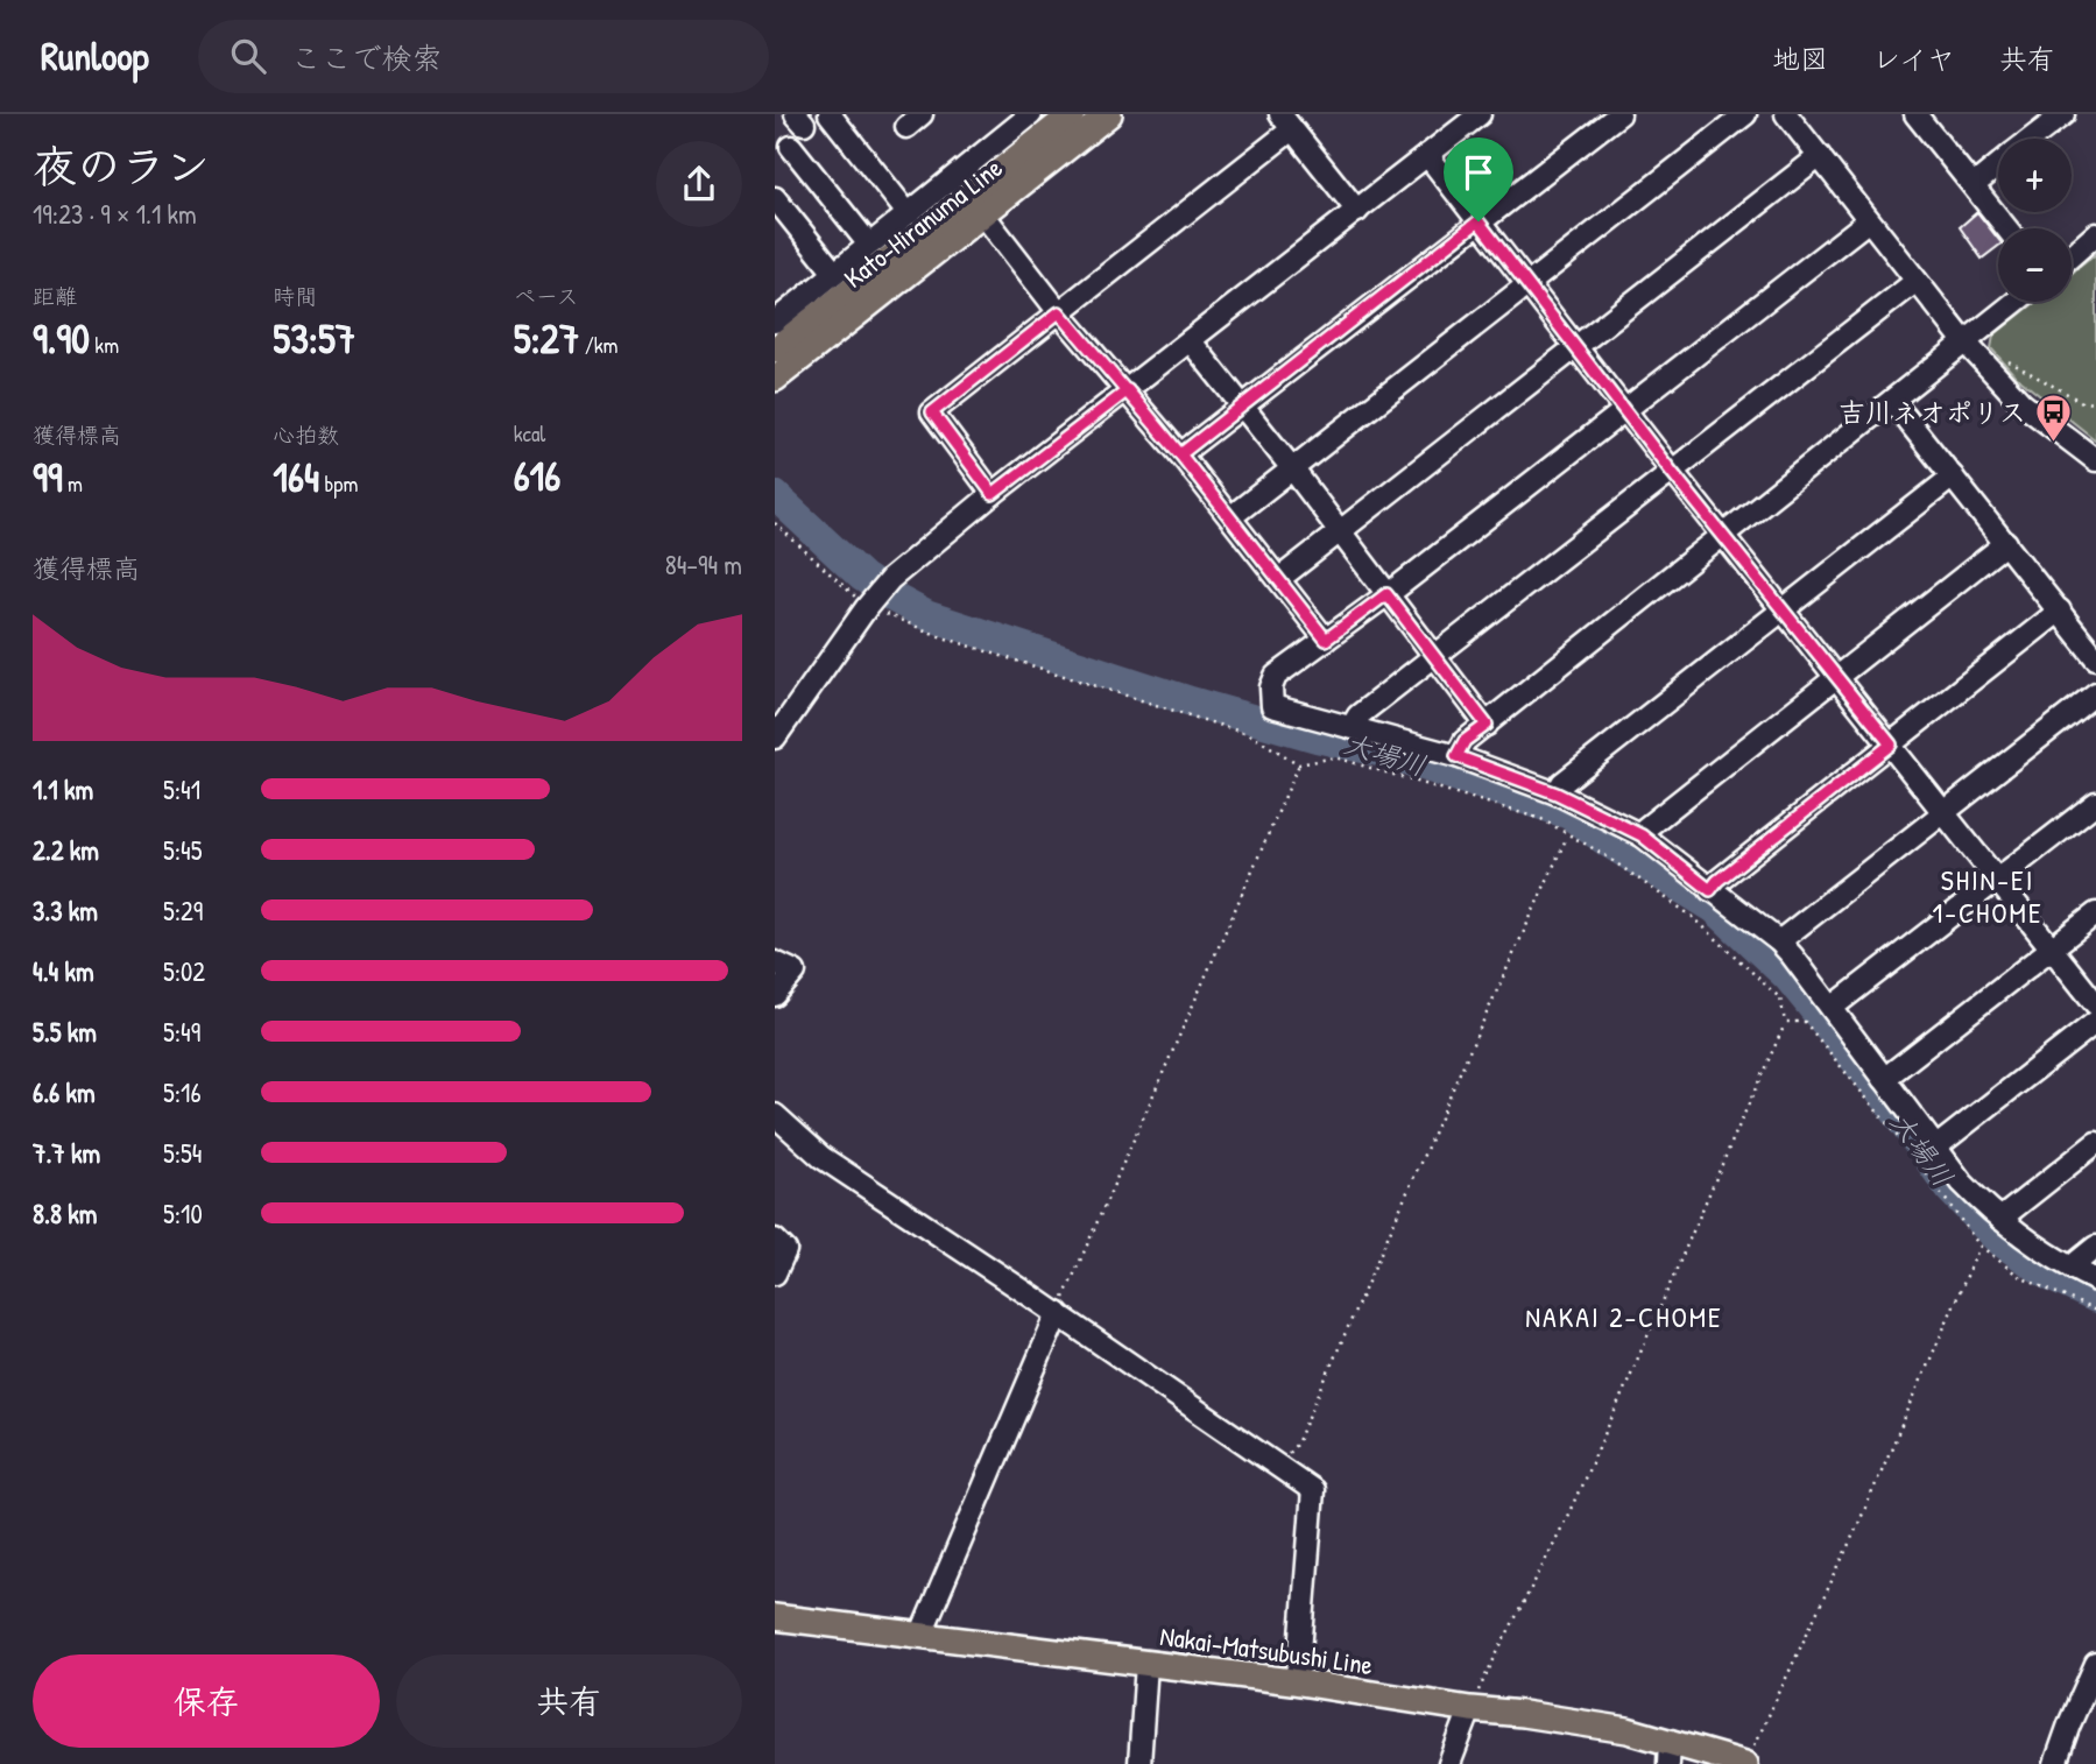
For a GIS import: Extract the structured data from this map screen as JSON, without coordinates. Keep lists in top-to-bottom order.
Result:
{
  "streets": {
    "main road": ["Kato-Hiranuma Line", "Nakai-Matsubushi Line"]
  },
  "districts": ["SHIN-EI 1-CHOME", "NAKAI 2-CHOME"],
  "water": ["大場川"],
  "places": {
    "bus stop": ["吉川ネオポリス"]
  },
  "page": {
    "header": "Runloop",
    "search": "ここで検索",
    "nav": ["地図", "レイヤ", "共有"],
    "heading": ["夜のラン", "19:23 · 9 × 1.1 km"],
    "map_buttons": ["+", "−"],
    "stats": [
      ["距離", "9.90 km"],
      ["時間", "53:57"],
      ["ペース", "5:27 /km"],
      ["獲得標高", "99 m"],
      ["心拍数", "164 bpm"],
      ["kcal", "616"]
    ],
    "chart": ["獲得標高", "84–94 m"],
    "list": [
      {
        "name": "1.1 km",
        "note": "5:41"
      },
      {
        "name": "2.2 km",
        "note": "5:45"
      },
      {
        "name": "3.3 km",
        "note": "5:29"
      },
      {
        "name": "4.4 km",
        "note": "5:02"
      },
      {
        "name": "5.5 km",
        "note": "5:49"
      },
      {
        "name": "6.6 km",
        "note": "5:16"
      },
      {
        "name": "7.7 km",
        "note": "5:54"
      },
      {
        "name": "8.8 km",
        "note": "5:10"
      }
    ],
    "buttons": ["保存", "共有"]
  }
}
